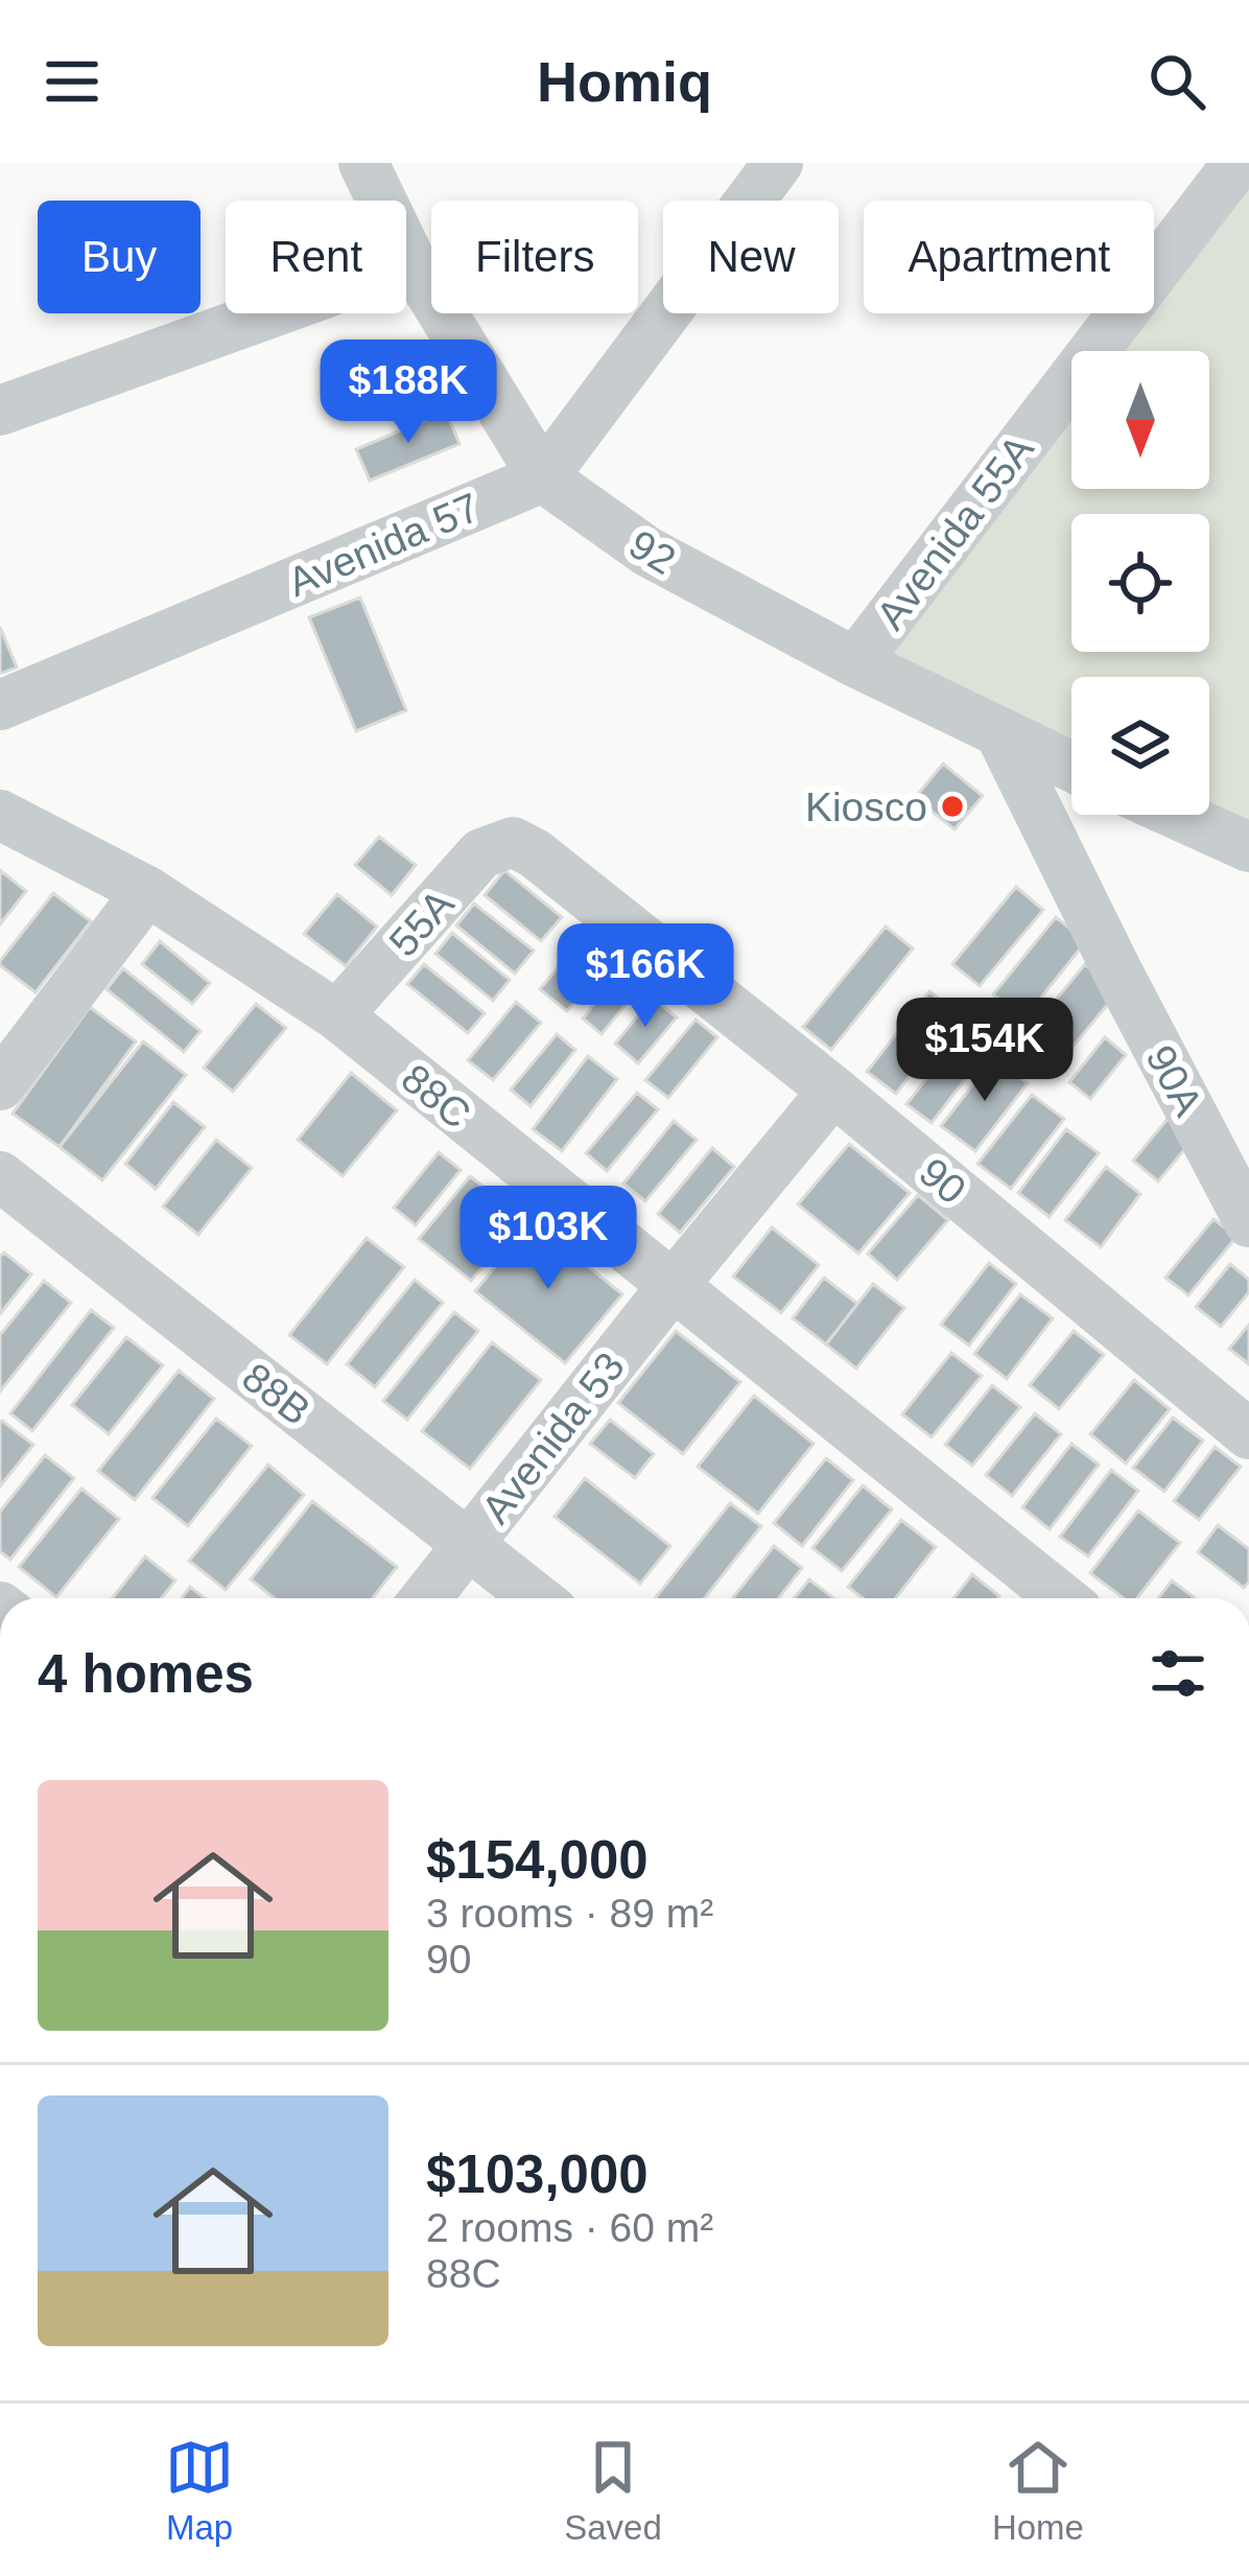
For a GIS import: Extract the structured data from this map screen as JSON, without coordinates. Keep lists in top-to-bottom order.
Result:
{
  "streets": {
    "street": [
      "Avenida 55A",
      "Avenida 57",
      "92",
      "55A",
      "90A",
      "88C",
      "90",
      "88B",
      "Avenida 53"
    ]
  },
  "crossings": [
    ["Avenida 55A", "92"],
    ["Avenida 57", "92"],
    ["92", "90A"],
    ["55A", "88C"],
    ["55A", "90"],
    ["88C", "Avenida 53"],
    ["90", "Avenida 53"],
    ["88B", "Avenida 53"]
  ],
  "places": ["Kiosco"],
  "north": "bottom",
  "page": {
    "header": "Homiq",
    "chip": [
      "Buy",
      "Rent",
      "Filters",
      "New",
      "Apartment"
    ],
    "price": [
      "$188K",
      "$166K",
      "$154K",
      "$103K"
    ],
    "heading": "4 homes",
    "list": [
      {
        "name": "$154,000",
        "note": "3 rooms · 89 m² · 90"
      },
      {
        "name": "$103,000",
        "note": "2 rooms · 60 m² · 88C"
      }
    ],
    "tabs": ["Map", "Saved", "Home"]
  }
}
